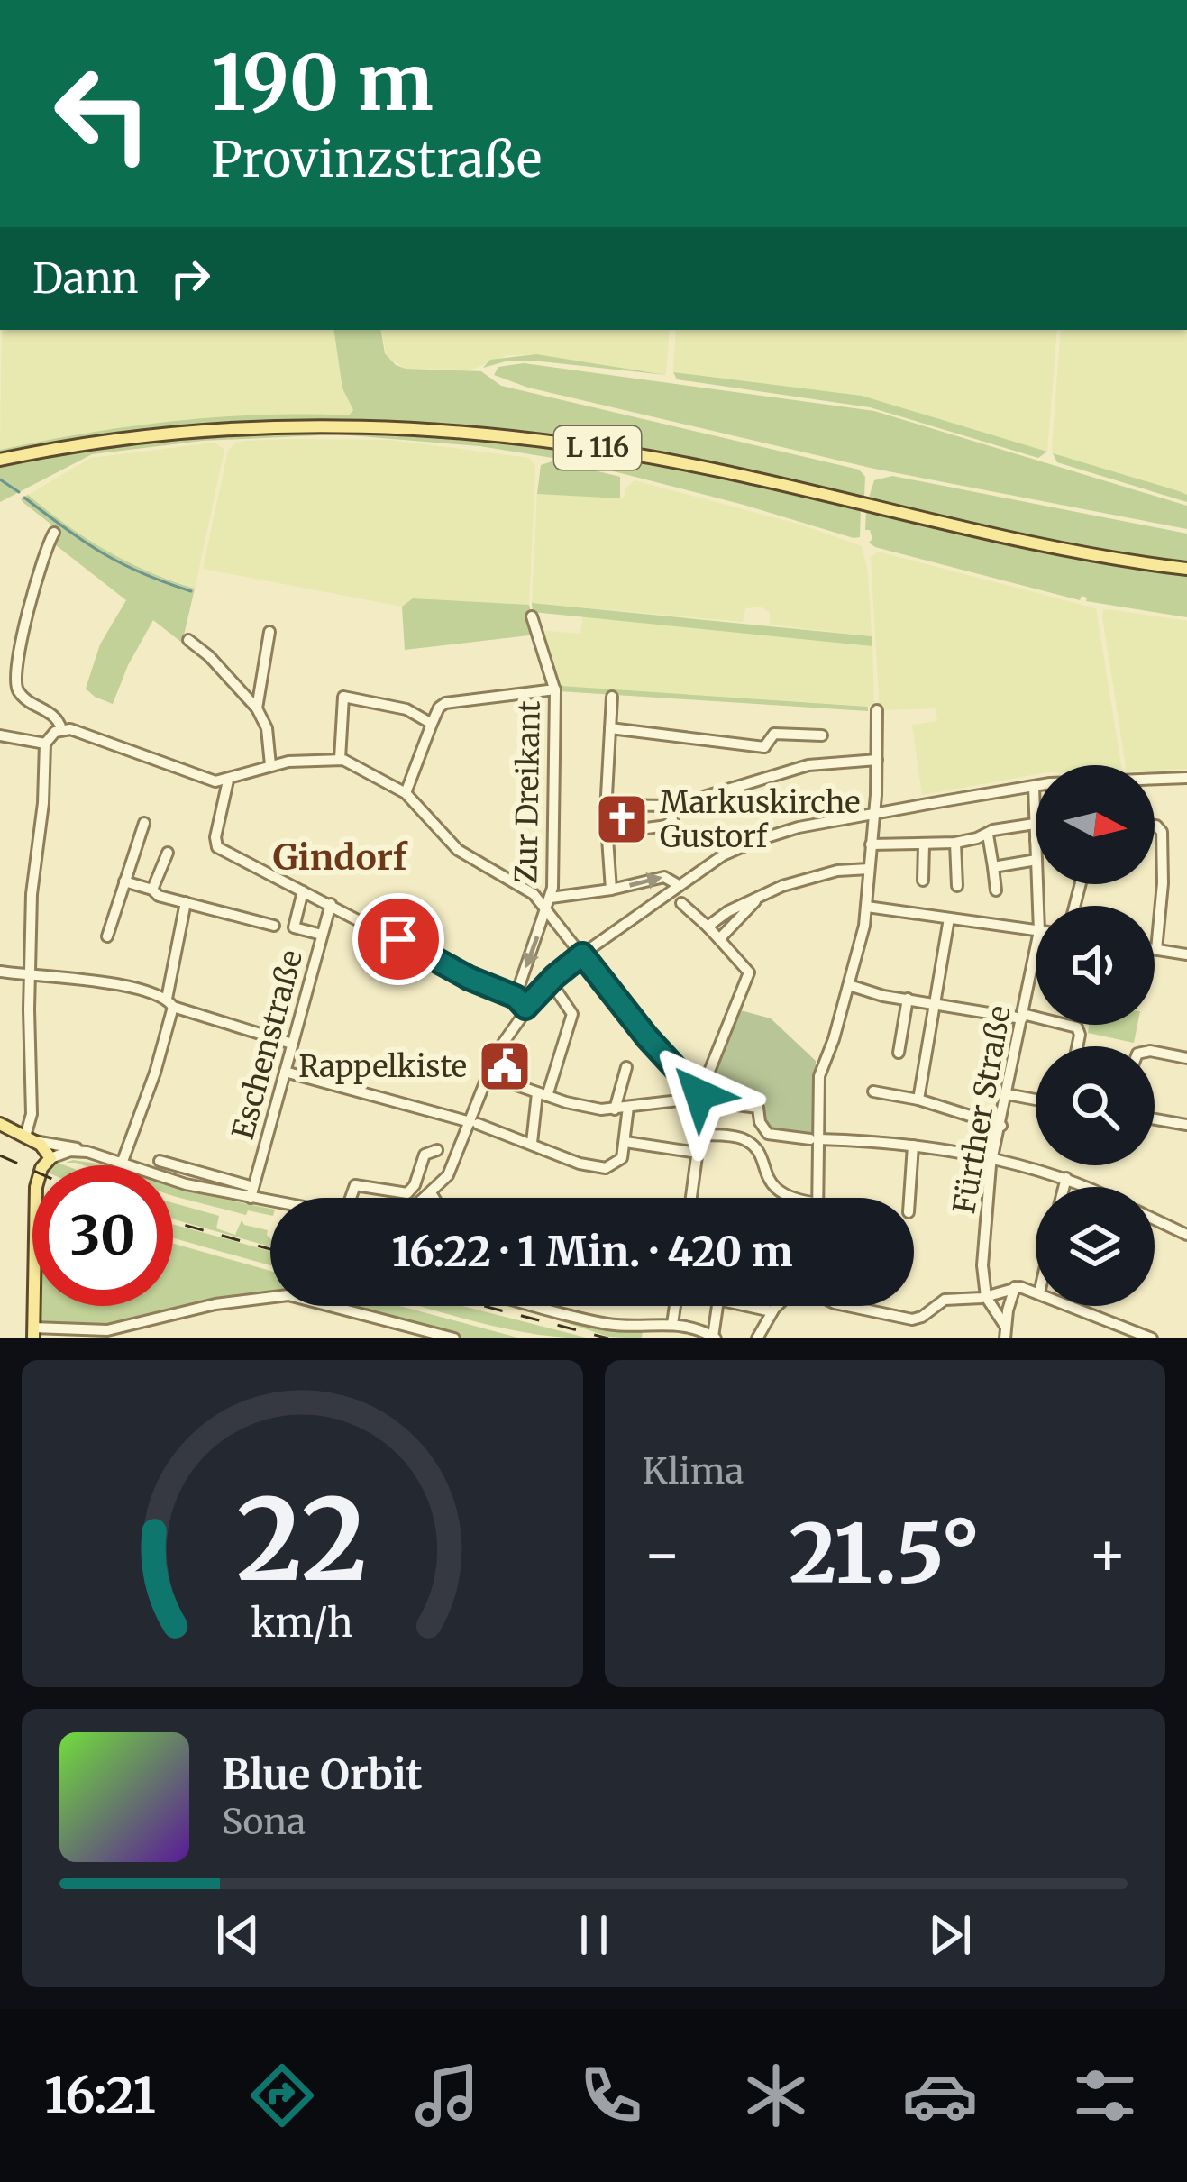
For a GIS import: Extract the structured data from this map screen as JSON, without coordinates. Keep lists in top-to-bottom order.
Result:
{
  "streets": {
    "main road": ["L 116"],
    "street": ["Zur Dreikant", "Eschenstraße", "Fürther Straße"]
  },
  "districts": ["Gindorf"],
  "places": {
    "church": ["Markuskirche Gustorf"],
    "public building": ["Rappelkiste"]
  },
  "north": "right",
  "page": {
    "turn": ["190 m", "Provinzstraße"],
    "then": "Dann",
    "limit": "30",
    "trip": "16:22 · 1 Min. · 420 m",
    "tile": "Klima",
    "heat": ["−", "21.5°", "+"],
    "song": ["Blue Orbit", "Sona"],
    "tabs": "16:21",
    "gauge": ["22", "km/h"]
  }
}
